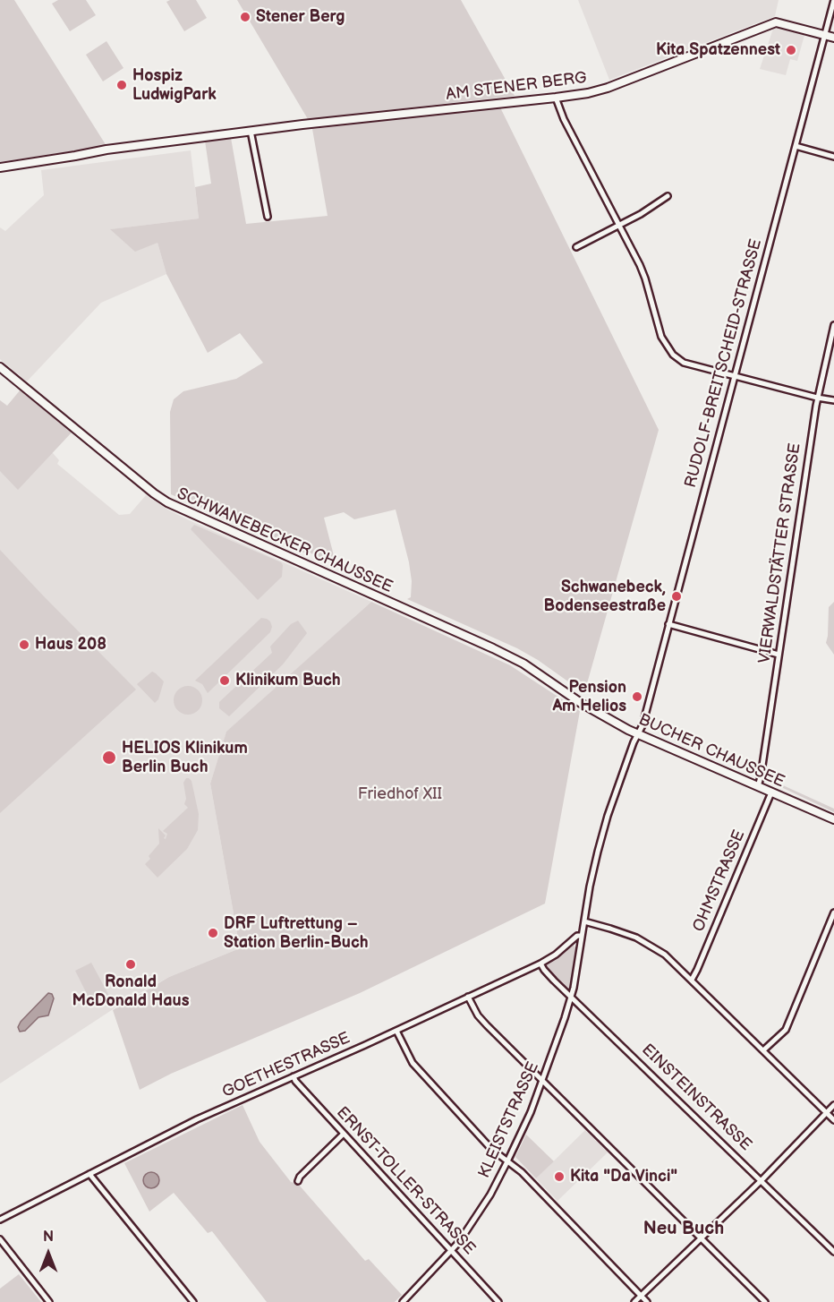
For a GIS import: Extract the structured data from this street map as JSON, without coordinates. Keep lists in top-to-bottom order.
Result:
{
  "streets": {
    "main road": ["AM STENER BERG", "SCHWANEBECKER CHAUSSEE", "BUCHER CHAUSSEE"],
    "street": [
      "RUDOLF-BREITSCHEID-STRASSE",
      "VIERWALDSTÄTTER STRASSE",
      "OHMSTRASSE",
      "GOETHESTRASSE",
      "EINSTEINSTRASSE",
      "KLEISTSTRASSE",
      "ERNST-TOLLER-STRASSE"
    ]
  },
  "crossings": [
    ["AM STENER BERG", "RUDOLF-BREITSCHEID-STRASSE"],
    ["RUDOLF-BREITSCHEID-STRASSE", "BUCHER CHAUSSEE"],
    ["RUDOLF-BREITSCHEID-STRASSE", "KLEISTSTRASSE"],
    ["SCHWANEBECKER CHAUSSEE", "BUCHER CHAUSSEE"],
    ["VIERWALDSTÄTTER STRASSE", "BUCHER CHAUSSEE"],
    ["BUCHER CHAUSSEE", "OHMSTRASSE"],
    ["GOETHESTRASSE", "EINSTEINSTRASSE"],
    ["GOETHESTRASSE", "KLEISTSTRASSE"],
    ["GOETHESTRASSE", "ERNST-TOLLER-STRASSE"],
    ["EINSTEINSTRASSE", "KLEISTSTRASSE"],
    ["KLEISTSTRASSE", "ERNST-TOLLER-STRASSE"]
  ],
  "districts": ["Neu Buch"],
  "parks": ["Friedhof XII"],
  "places": [
    "Stener Berg",
    "Kita Spatzennest",
    "Hospiz LudwigPark",
    "Schwanebeck, Bodenseestraße",
    "Haus 208",
    "Klinikum Buch",
    "Pension Am Helios",
    "HELIOS Klinikum Berlin Buch",
    "DRF Luftrettung – Station Berlin-Buch",
    "Ronald McDonald Haus",
    "Kita \"Da Vinci\""
  ],
  "north": "top"
}
